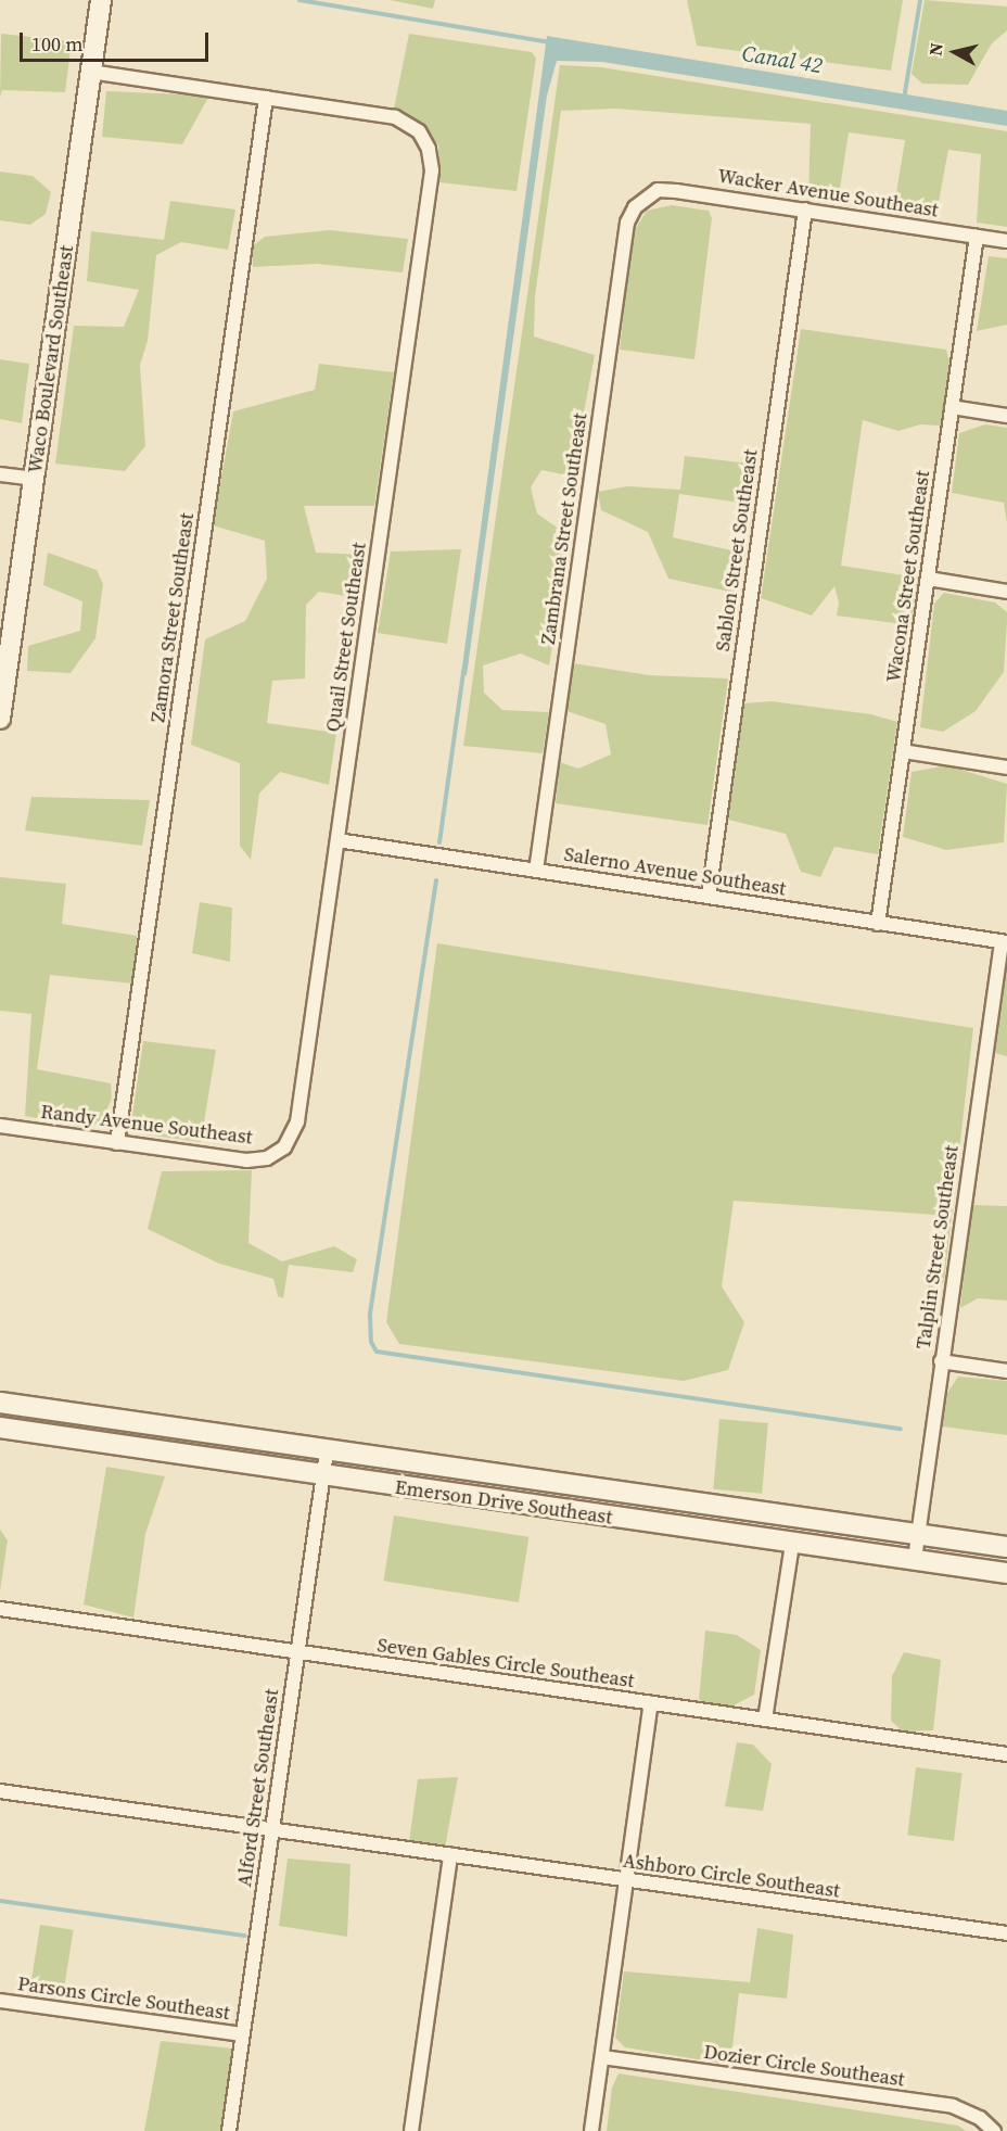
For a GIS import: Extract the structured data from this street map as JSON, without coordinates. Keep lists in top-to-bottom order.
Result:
{
  "streets": {
    "street": [
      "Wacker Avenue Southeast",
      "Waco Boulevard Southeast",
      "Zambrana Street Southeast",
      "Sablon Street Southeast",
      "Wacona Street Southeast",
      "Zamora Street Southeast",
      "Quail Street Southeast",
      "Salerno Avenue Southeast",
      "Randy Avenue Southeast",
      "Talplin Street Southeast",
      "Emerson Drive Southeast",
      "Seven Gables Circle Southeast",
      "Alford Street Southeast",
      "Ashboro Circle Southeast",
      "Parsons Circle Southeast",
      "Dozier Circle Southeast"
    ]
  },
  "crossings": [
    ["Wacker Avenue Southeast", "Zambrana Street Southeast"],
    ["Wacker Avenue Southeast", "Sablon Street Southeast"],
    ["Wacker Avenue Southeast", "Wacona Street Southeast"],
    ["Zambrana Street Southeast", "Salerno Avenue Southeast"],
    ["Sablon Street Southeast", "Salerno Avenue Southeast"],
    ["Wacona Street Southeast", "Salerno Avenue Southeast"],
    ["Zamora Street Southeast", "Quail Street Southeast"],
    ["Zamora Street Southeast", "Randy Avenue Southeast"],
    ["Quail Street Southeast", "Salerno Avenue Southeast"],
    ["Quail Street Southeast", "Randy Avenue Southeast"],
    ["Salerno Avenue Southeast", "Talplin Street Southeast"],
    ["Talplin Street Southeast", "Emerson Drive Southeast"],
    ["Emerson Drive Southeast", "Alford Street Southeast"],
    ["Seven Gables Circle Southeast", "Alford Street Southeast"],
    ["Alford Street Southeast", "Ashboro Circle Southeast"],
    ["Alford Street Southeast", "Parsons Circle Southeast"]
  ],
  "water": ["Canal 42"],
  "scale_bar": "100 m",
  "north": "left"
}
